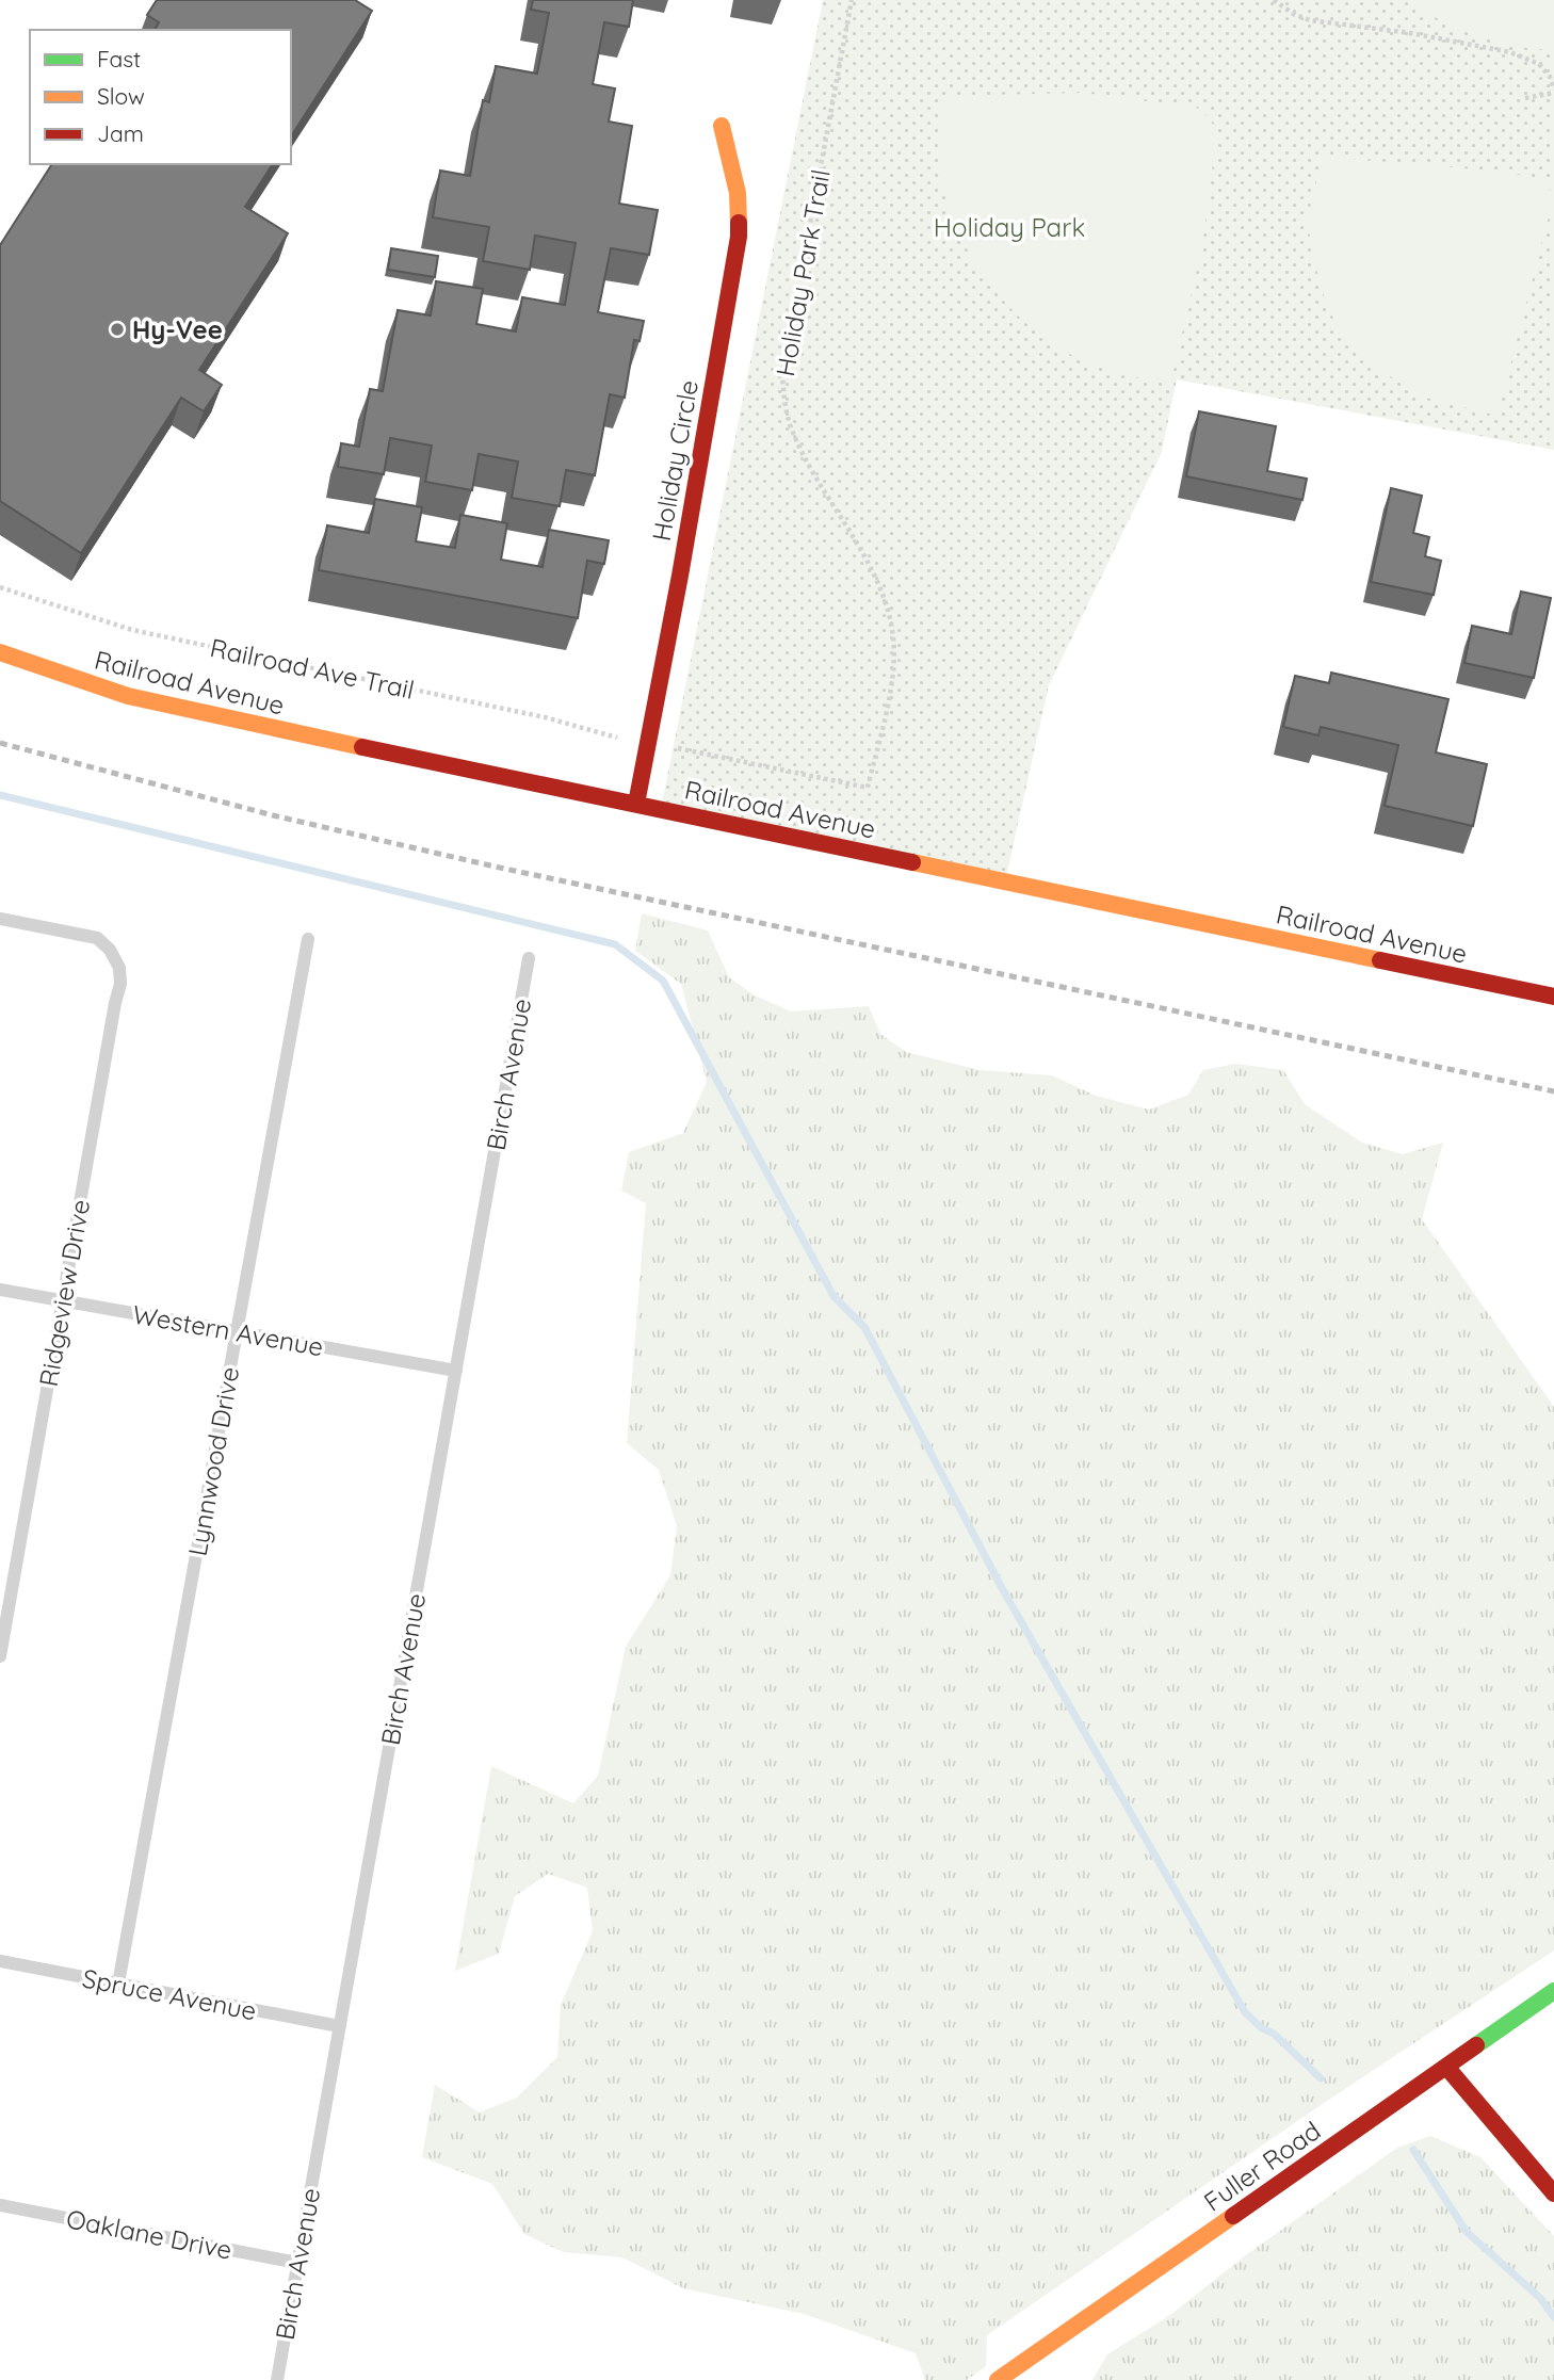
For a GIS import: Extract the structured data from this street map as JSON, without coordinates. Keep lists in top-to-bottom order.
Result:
{
  "streets": {
    "main road": ["Holiday Circle", "Railroad Avenue", "Fuller Road"],
    "lane": [
      "Birch Avenue",
      "Ridgeview Drive",
      "Western Avenue",
      "Lynnwood Drive",
      "Spruce Avenue",
      "Oaklane Drive"
    ],
    "path": ["Holiday Park Trail", "Railroad Ave Trail"]
  },
  "crossings": [
    ["Holiday Circle", "Railroad Avenue"],
    ["Birch Avenue", "Western Avenue"],
    ["Birch Avenue", "Spruce Avenue"],
    ["Birch Avenue", "Oaklane Drive"],
    ["Ridgeview Drive", "Western Avenue"],
    ["Western Avenue", "Lynnwood Drive"],
    ["Lynnwood Drive", "Spruce Avenue"]
  ],
  "parks": ["Holiday Park"],
  "places": ["Hy-Vee"],
  "legend": ["Fast", "Slow", "Jam"]
}
